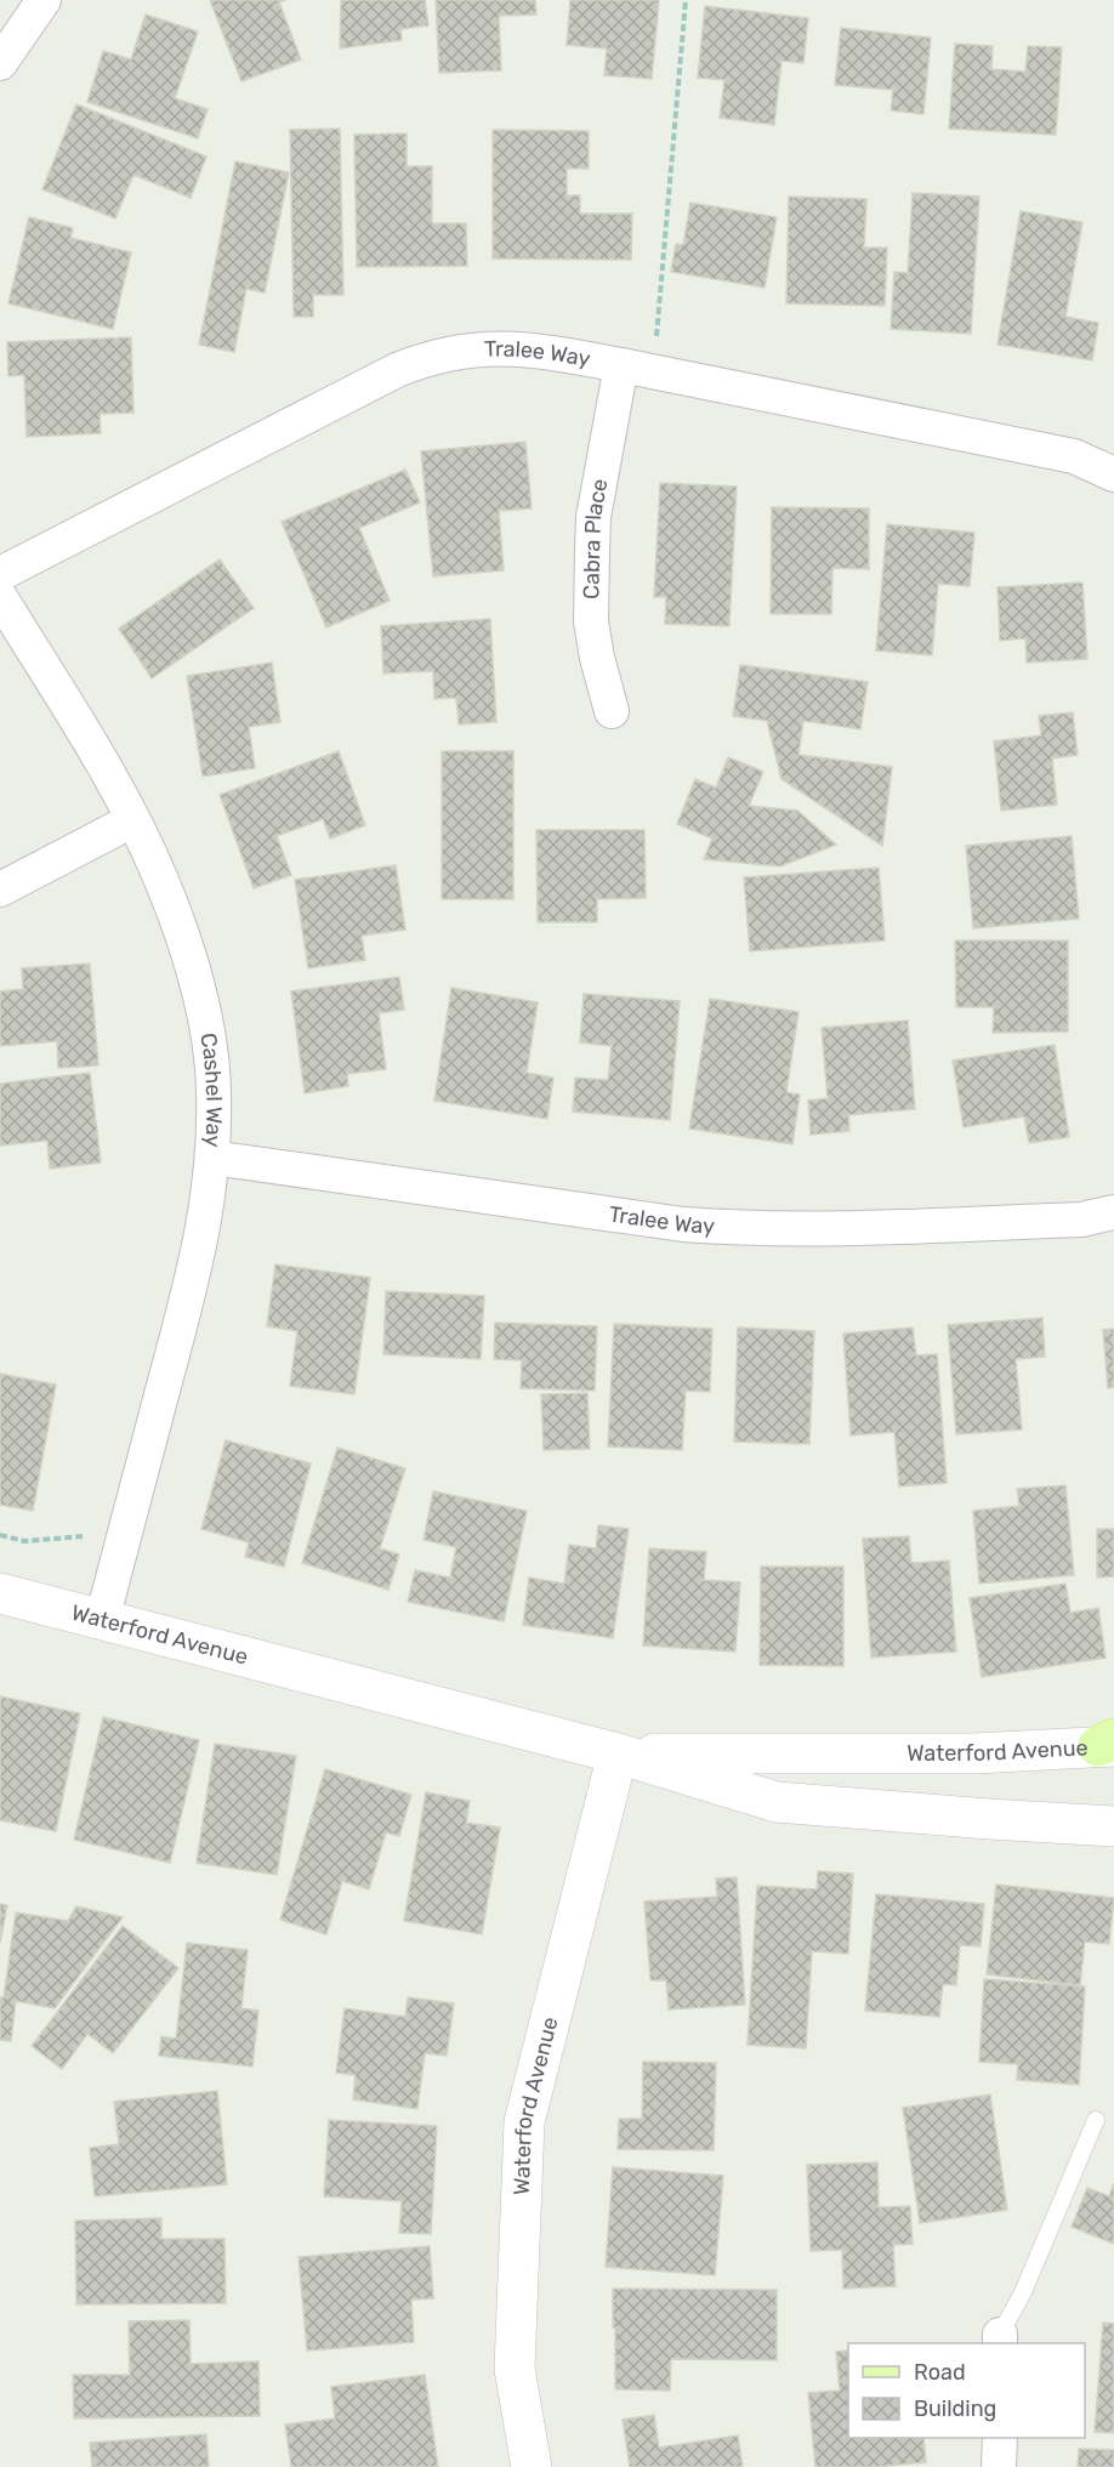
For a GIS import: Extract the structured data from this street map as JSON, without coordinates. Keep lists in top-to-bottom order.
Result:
{
  "streets": {
    "street": [
      "Tralee Way",
      "Cabra Place",
      "Cashel Way",
      "Waterford Avenue"
    ]
  },
  "crossings": [
    ["Tralee Way", "Cabra Place"],
    ["Tralee Way", "Cashel Way"],
    ["Cashel Way", "Waterford Avenue"]
  ],
  "legend": ["Road", "Building"]
}
